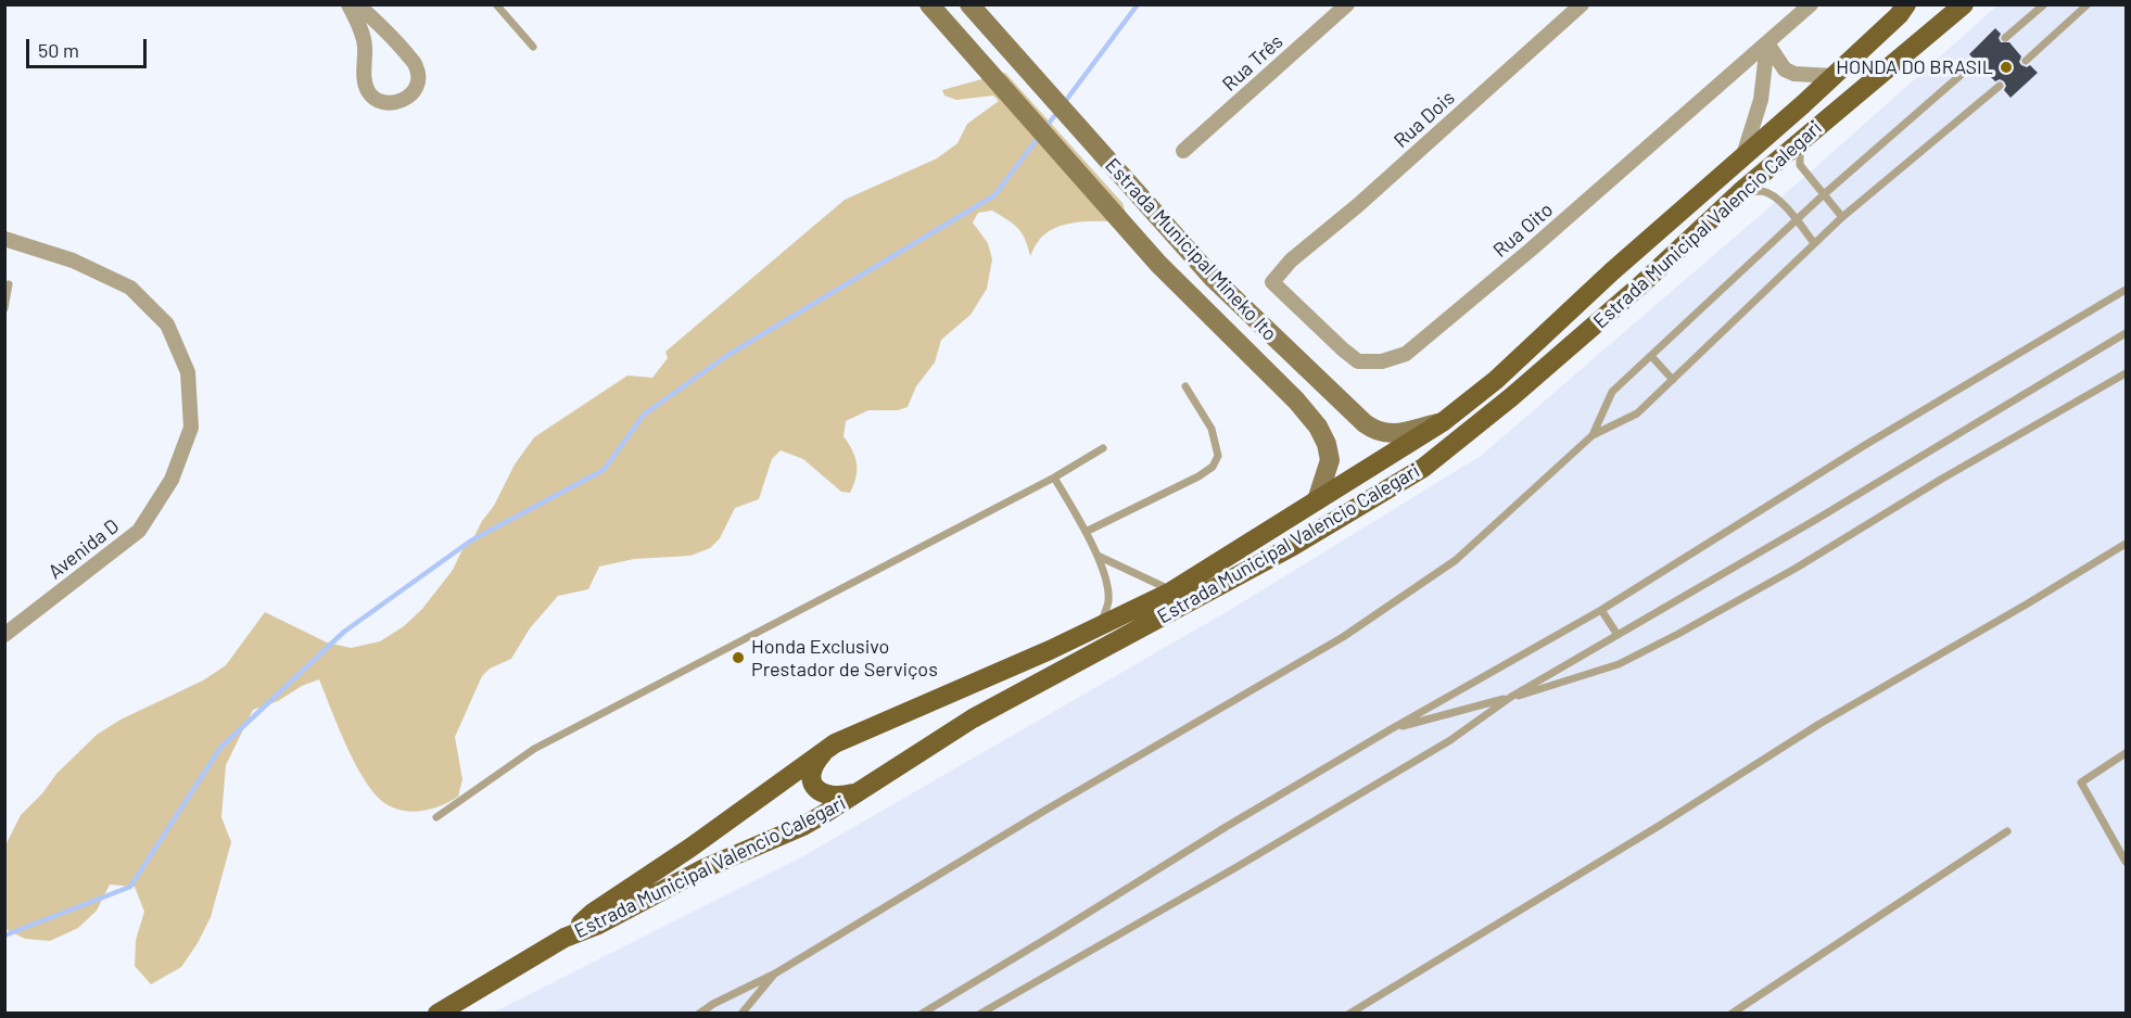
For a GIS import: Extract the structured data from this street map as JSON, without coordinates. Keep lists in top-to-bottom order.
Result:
{
  "streets": {
    "main road": ["Estrada Municipal Valencio Calegari"],
    "street": [
      "Rua Três",
      "Rua Dois",
      "Rua Oito",
      "Estrada Municipal Mineko Ito",
      "Avenida D"
    ]
  },
  "crossings": [
    ["Rua Dois", "Rua Oito"],
    ["Estrada Municipal Valencio Calegari", "Estrada Municipal Mineko Ito"]
  ],
  "places": ["HONDA DO BRASIL", "Honda Exclusivo Prestador de Serviços"],
  "scale_bar": "50 m"
}
